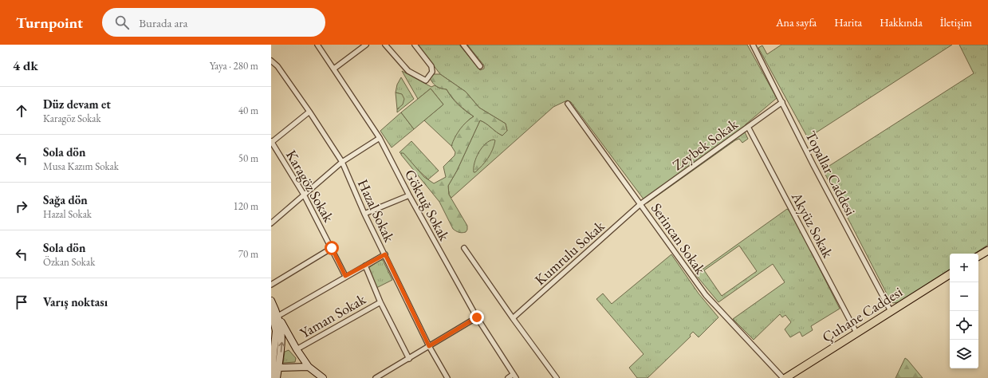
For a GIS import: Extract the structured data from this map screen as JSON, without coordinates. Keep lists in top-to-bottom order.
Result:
{
  "streets": {
    "main road": ["Çuhane Caddesi"],
    "street": [
      "Zeybek Sokak",
      "Topallar Caddesi",
      "Karagöz Sokak",
      "Göktuğ Sokak",
      "Hazal Sokak",
      "Akyüz Sokak",
      "Serincan Sokak",
      "Kumrulu Sokak",
      "Yaman Sokak"
    ]
  },
  "crossings": [
    ["Zeybek Sokak", "Topallar Caddesi"],
    ["Zeybek Sokak", "Akyüz Sokak"],
    ["Zeybek Sokak", "Serincan Sokak"],
    ["Zeybek Sokak", "Kumrulu Sokak"],
    ["Topallar Caddesi", "Çuhane Caddesi"],
    ["Akyüz Sokak", "Çuhane Caddesi"],
    ["Serincan Sokak", "Kumrulu Sokak"],
    ["Serincan Sokak", "Çuhane Caddesi"]
  ],
  "page": {
    "header": "Turnpoint",
    "search": "Burada ara",
    "nav": [
      "Ana sayfa",
      "Harita",
      "Hakkında",
      "İletişim"
    ],
    "heading": ["4 dk", "Yaya · 280 m"],
    "list": [
      ["Düz devam et", "Karagöz Sokak", "40 m"],
      ["Sola dön", "Musa Kazım Sokak", "50 m"],
      ["Sağa dön", "Hazal Sokak", "120 m"],
      ["Sola dön", "Özkan Sokak", "70 m"],
      "Varış noktası"
    ],
    "map_buttons": ["+", "−"]
  }
}
